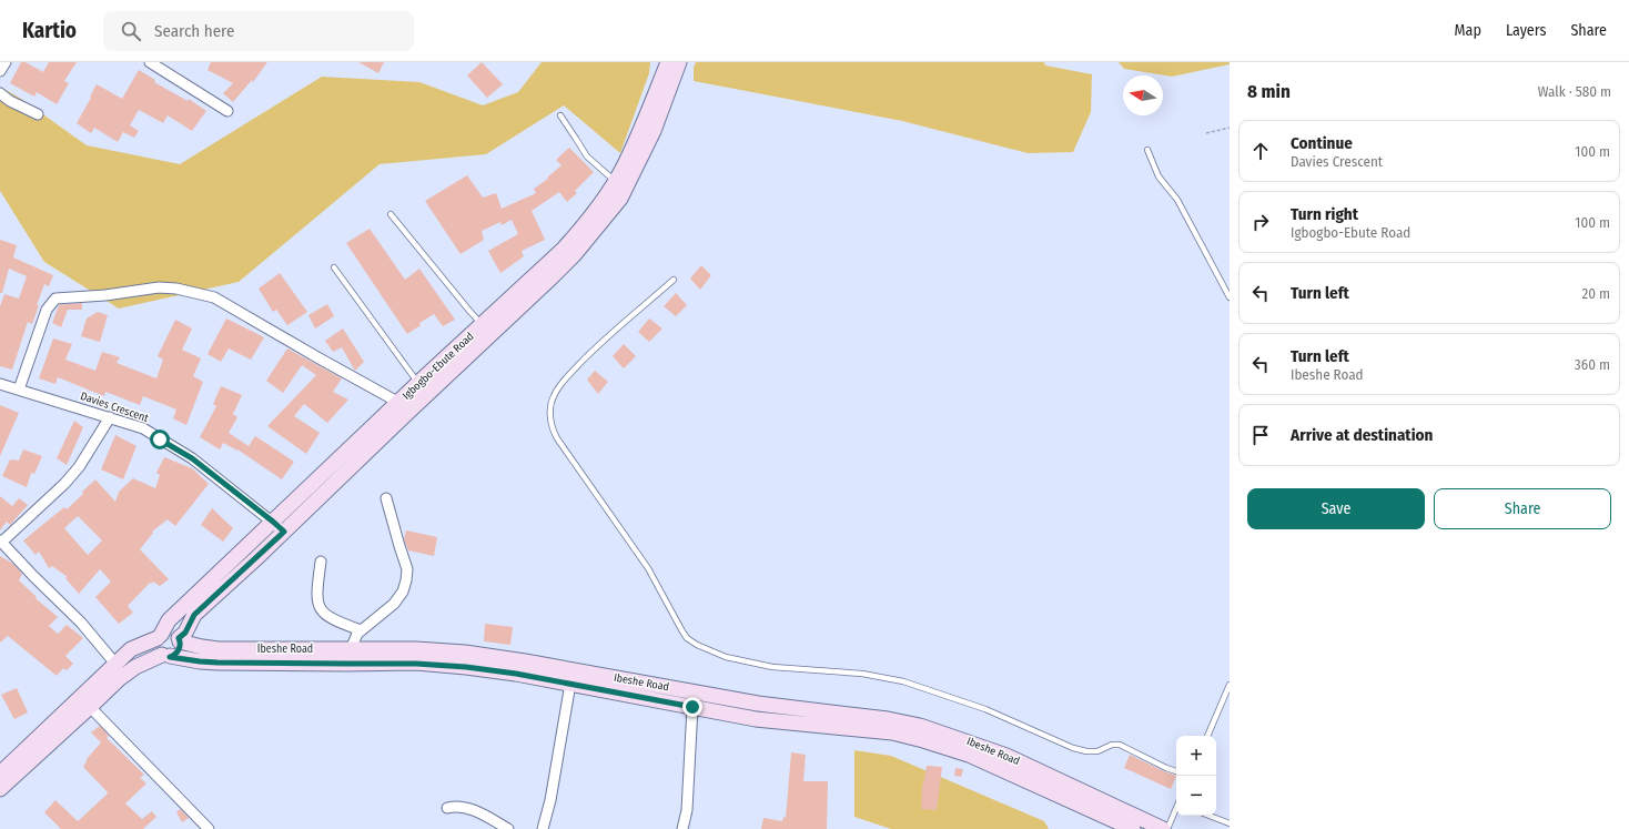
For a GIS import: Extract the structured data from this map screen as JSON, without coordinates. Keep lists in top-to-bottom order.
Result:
{
  "streets": {
    "main road": ["Igbogbo-Ebute Road", "Ibeshe Road"],
    "street": ["Davies Crescent"]
  },
  "crossings": [
    ["Igbogbo-Ebute Road", "Davies Crescent"],
    ["Igbogbo-Ebute Road", "Ibeshe Road"]
  ],
  "north": "left",
  "page": {
    "header": "Kartio",
    "search": "Search here",
    "nav": ["Map", "Layers", "Share"],
    "heading": ["8 min", "Walk · 580 m"],
    "list": [
      ["Continue", "Davies Crescent", "100 m"],
      ["Turn right", "Igbogbo-Ebute Road", "100 m"],
      ["Turn left", "20 m"],
      ["Turn left", "Ibeshe Road", "360 m"],
      "Arrive at destination"
    ],
    "buttons": ["Save", "Share"],
    "map_buttons": ["+", "−"]
  }
}
